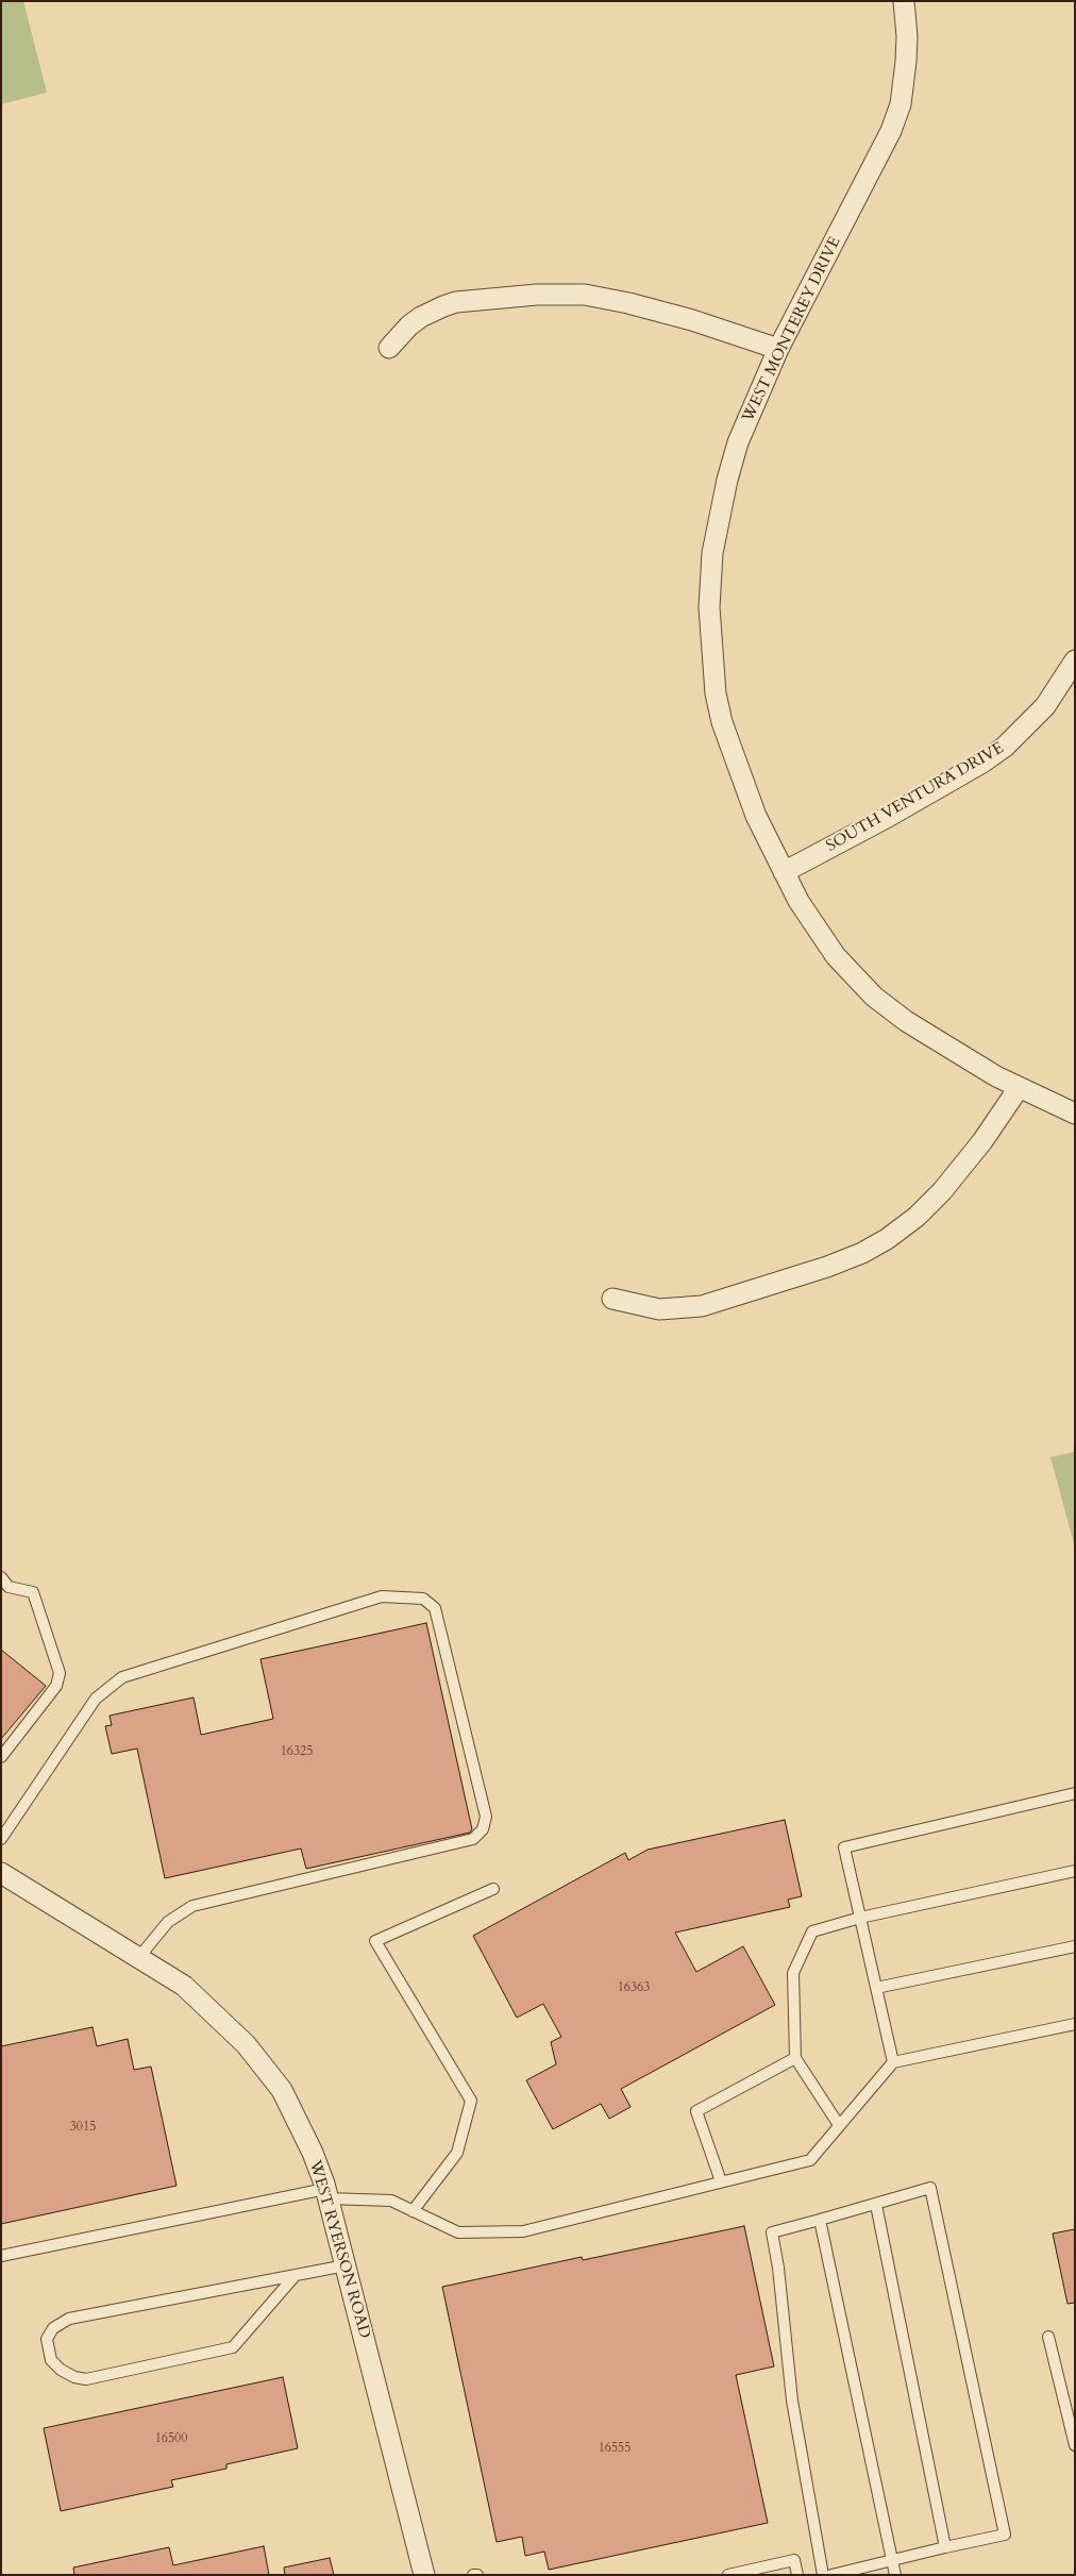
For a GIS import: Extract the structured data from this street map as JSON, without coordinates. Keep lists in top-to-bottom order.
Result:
{
  "streets": {
    "street": ["WEST MONTEREY DRIVE", "SOUTH VENTURA DRIVE", "WEST RYERSON ROAD"]
  },
  "crossings": [
    ["WEST MONTEREY DRIVE", "SOUTH VENTURA DRIVE"]
  ],
  "house_numbers": [
    "16325",
    "16363",
    "3015",
    "16500",
    "16555"
  ]
}
